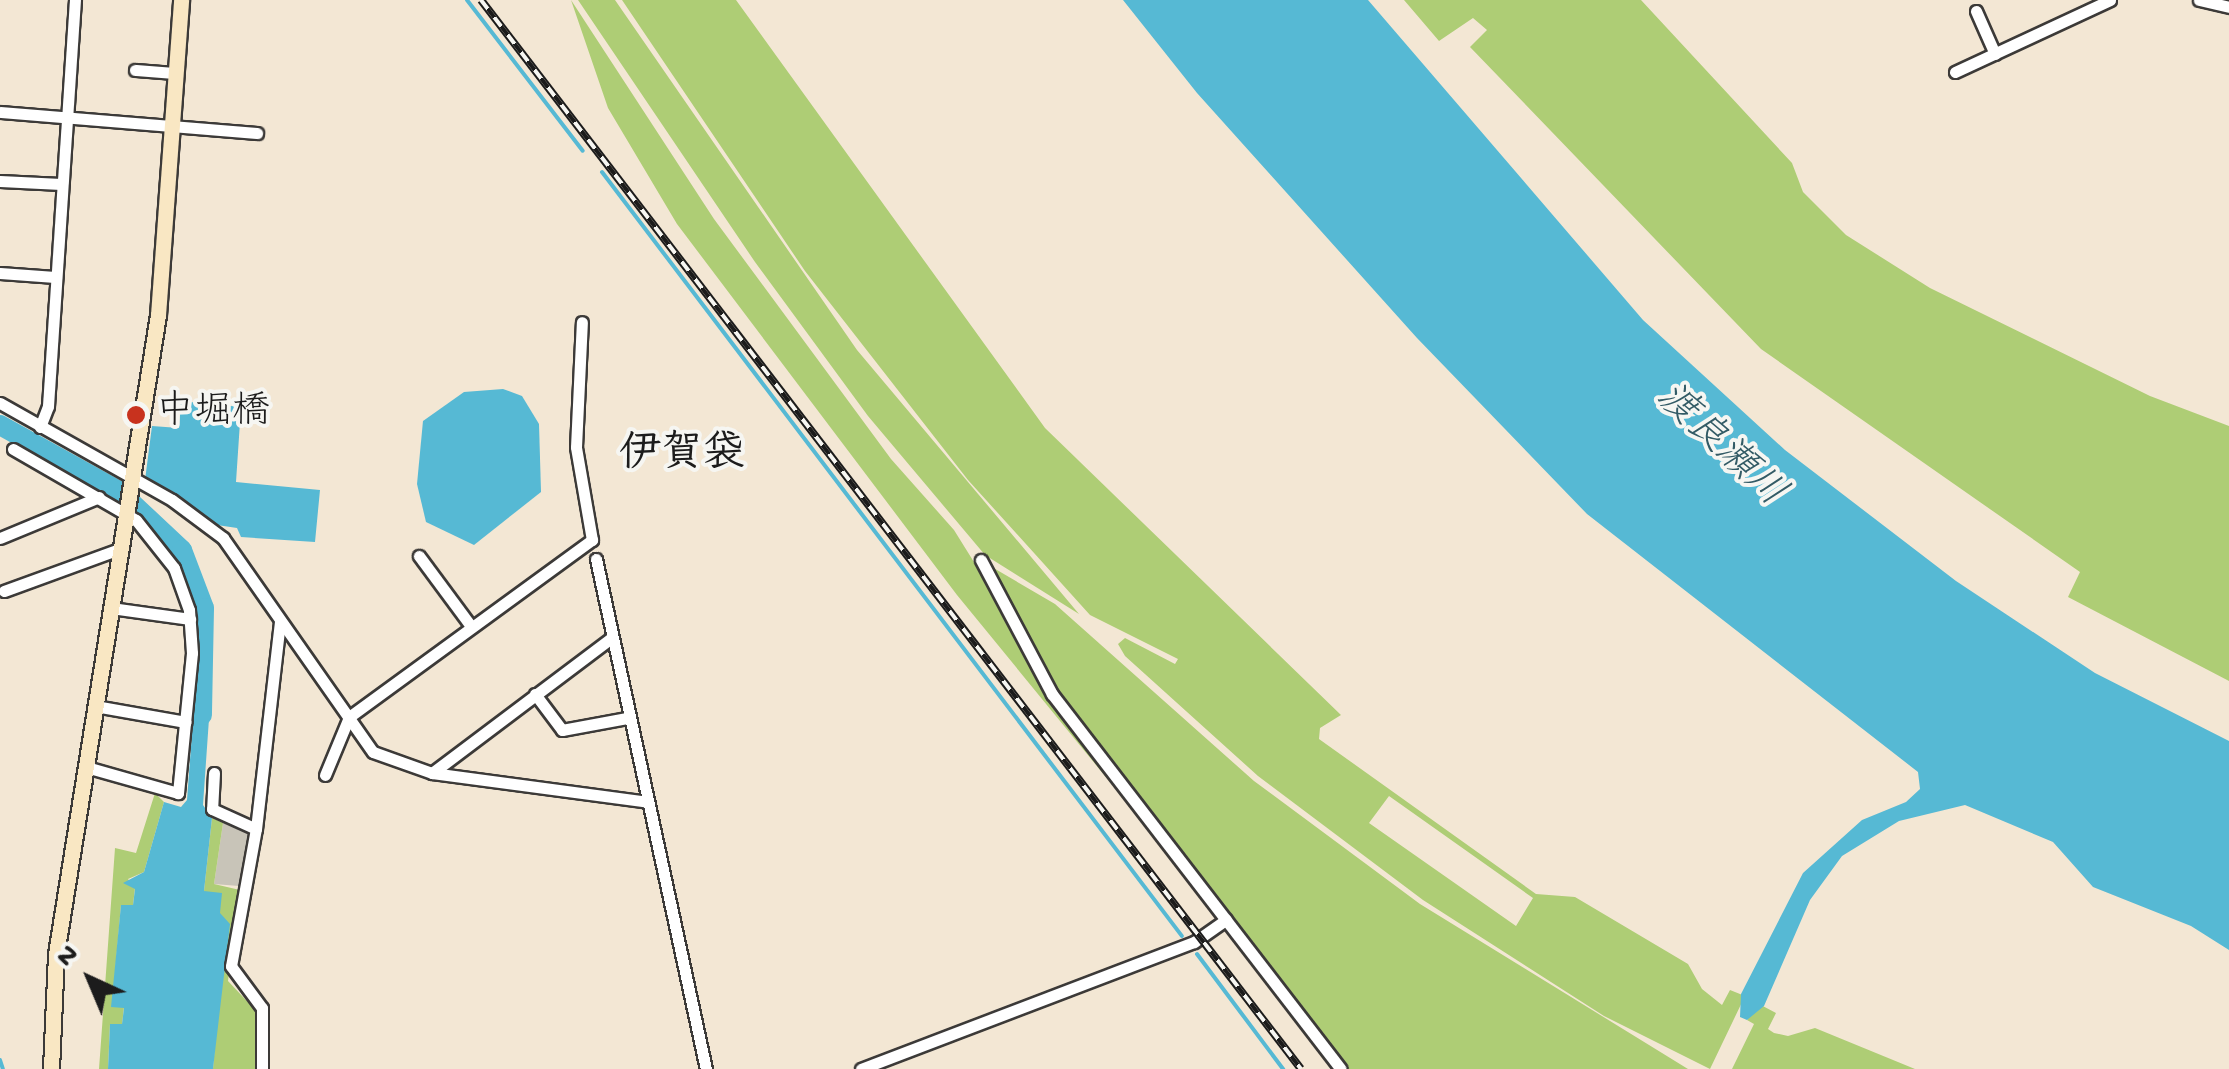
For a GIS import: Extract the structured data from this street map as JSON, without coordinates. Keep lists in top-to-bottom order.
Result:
{
  "districts": ["伊賀袋"],
  "water": ["渡良瀬川"],
  "places": ["中堀橋"],
  "north": "top left"
}
